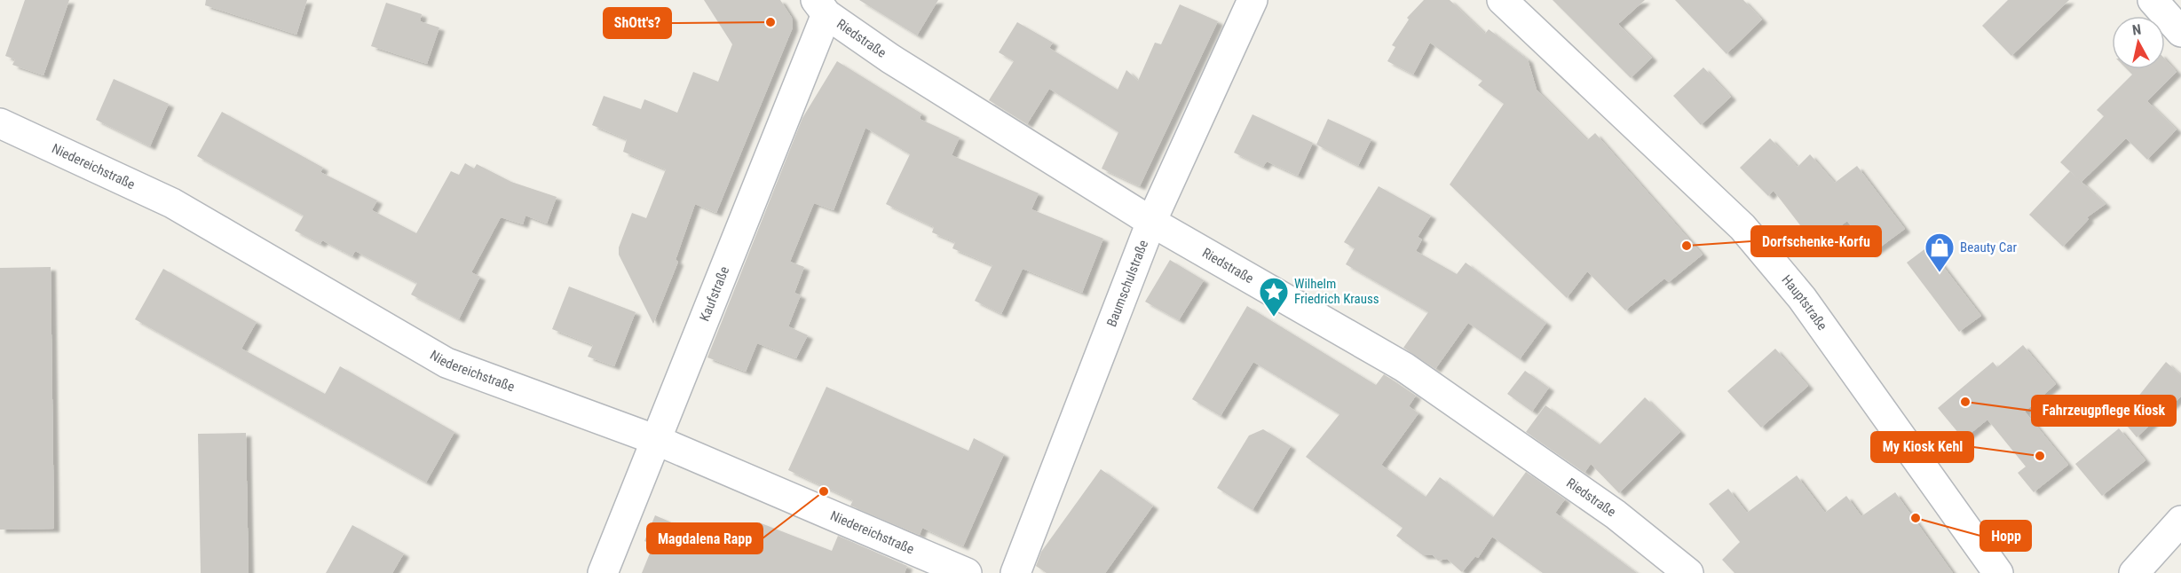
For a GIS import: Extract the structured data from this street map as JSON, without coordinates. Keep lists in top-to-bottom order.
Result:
{
  "streets": {
    "street": [
      "Riedstraße",
      "Niedereichstraße",
      "Baumschulstraße",
      "Kaufstraße",
      "Hauptstraße"
    ]
  },
  "crossings": [
    ["Riedstraße", "Baumschulstraße"],
    ["Riedstraße", "Kaufstraße"],
    ["Niedereichstraße", "Kaufstraße"]
  ],
  "places": {
    "other": [
      "ShOtt's?",
      "Dorfschenke-Korfu",
      "Fahrzeugpflege Kiosk",
      "My Kiosk Kehl",
      "Magdalena Rapp",
      "Hopp"
    ],
    "shop": ["Beauty Car"],
    "place": ["Wilhelm Friedrich Krauss"]
  },
  "north": "top"
}
